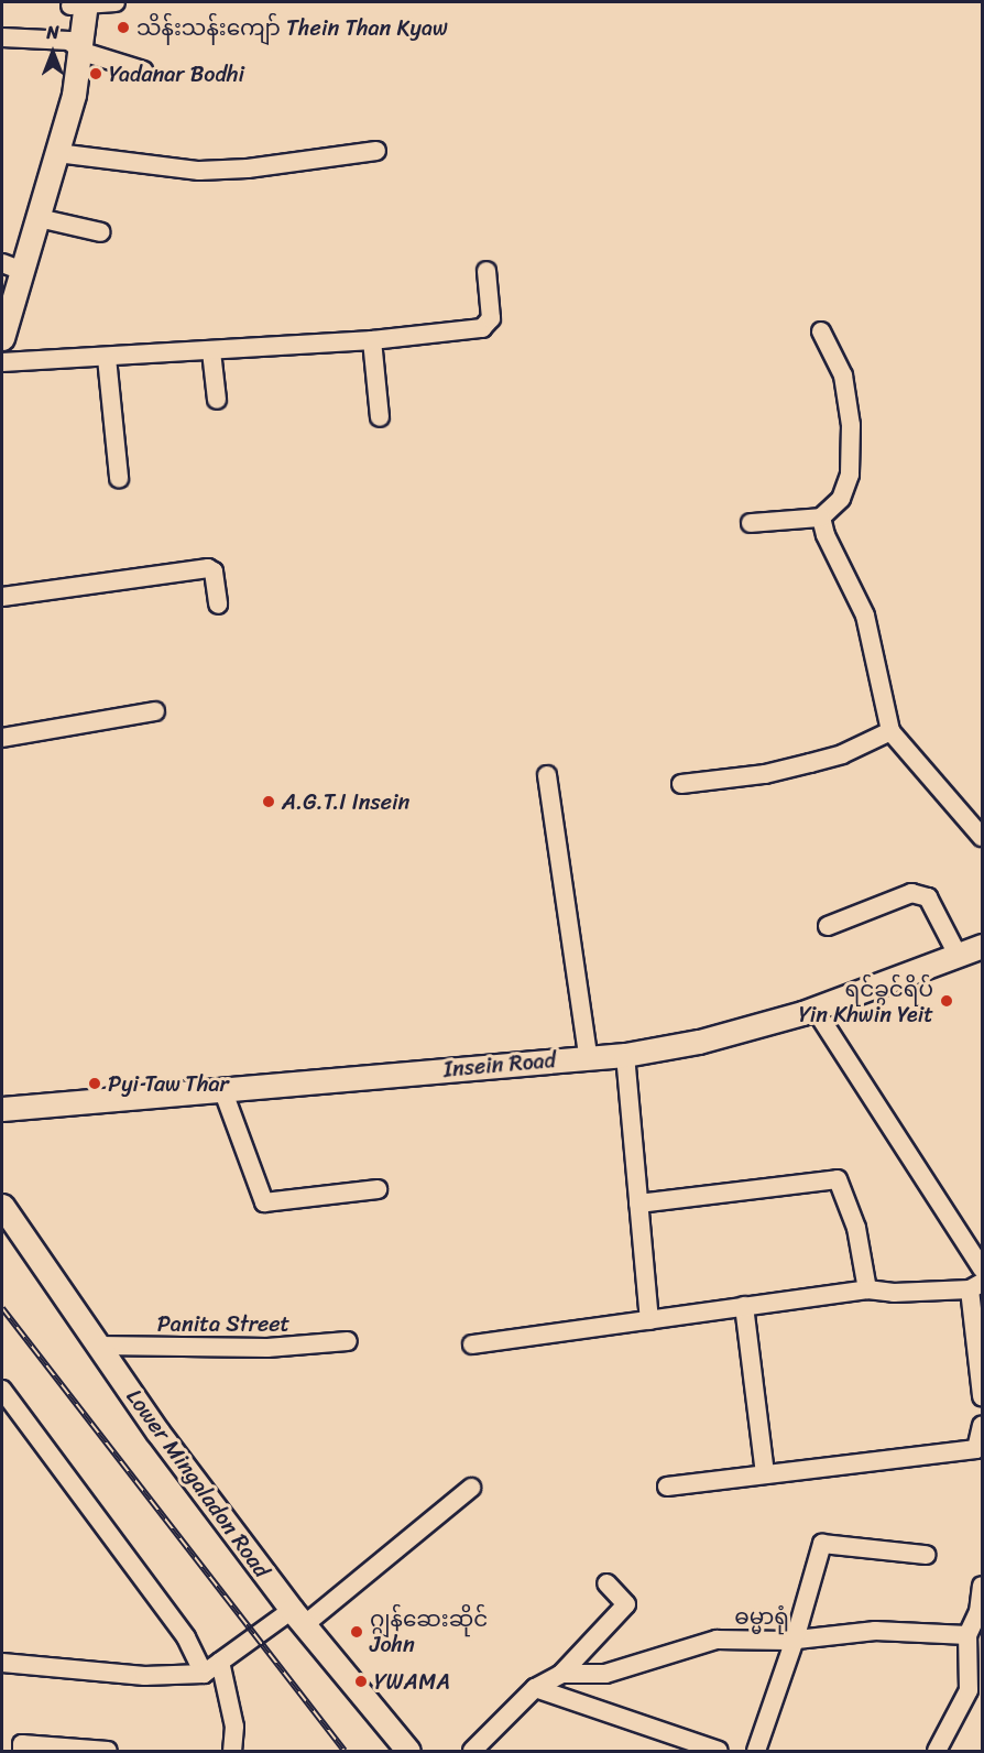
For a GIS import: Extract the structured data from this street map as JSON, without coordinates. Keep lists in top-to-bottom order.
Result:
{
  "streets": {
    "main road": ["Insein Road", "Lower Mingaladon Road"],
    "street": ["Panita Street", "ဓမ္မာရုံ"]
  },
  "crossings": [
    ["Panita Street", "Lower Mingaladon Road"]
  ],
  "places": [
    "သိန်းသန်းကျော် Thein Than Kyaw",
    "Yadanar Bodhi",
    "A.G.T.I Insein",
    "ရင်ခွင်ရိပ် Yin Khwin Yeit",
    "Pyi Taw Thar",
    "ဂျွန်ဆေးဆိုင် John",
    "YWAMA"
  ],
  "north": "top"
}
